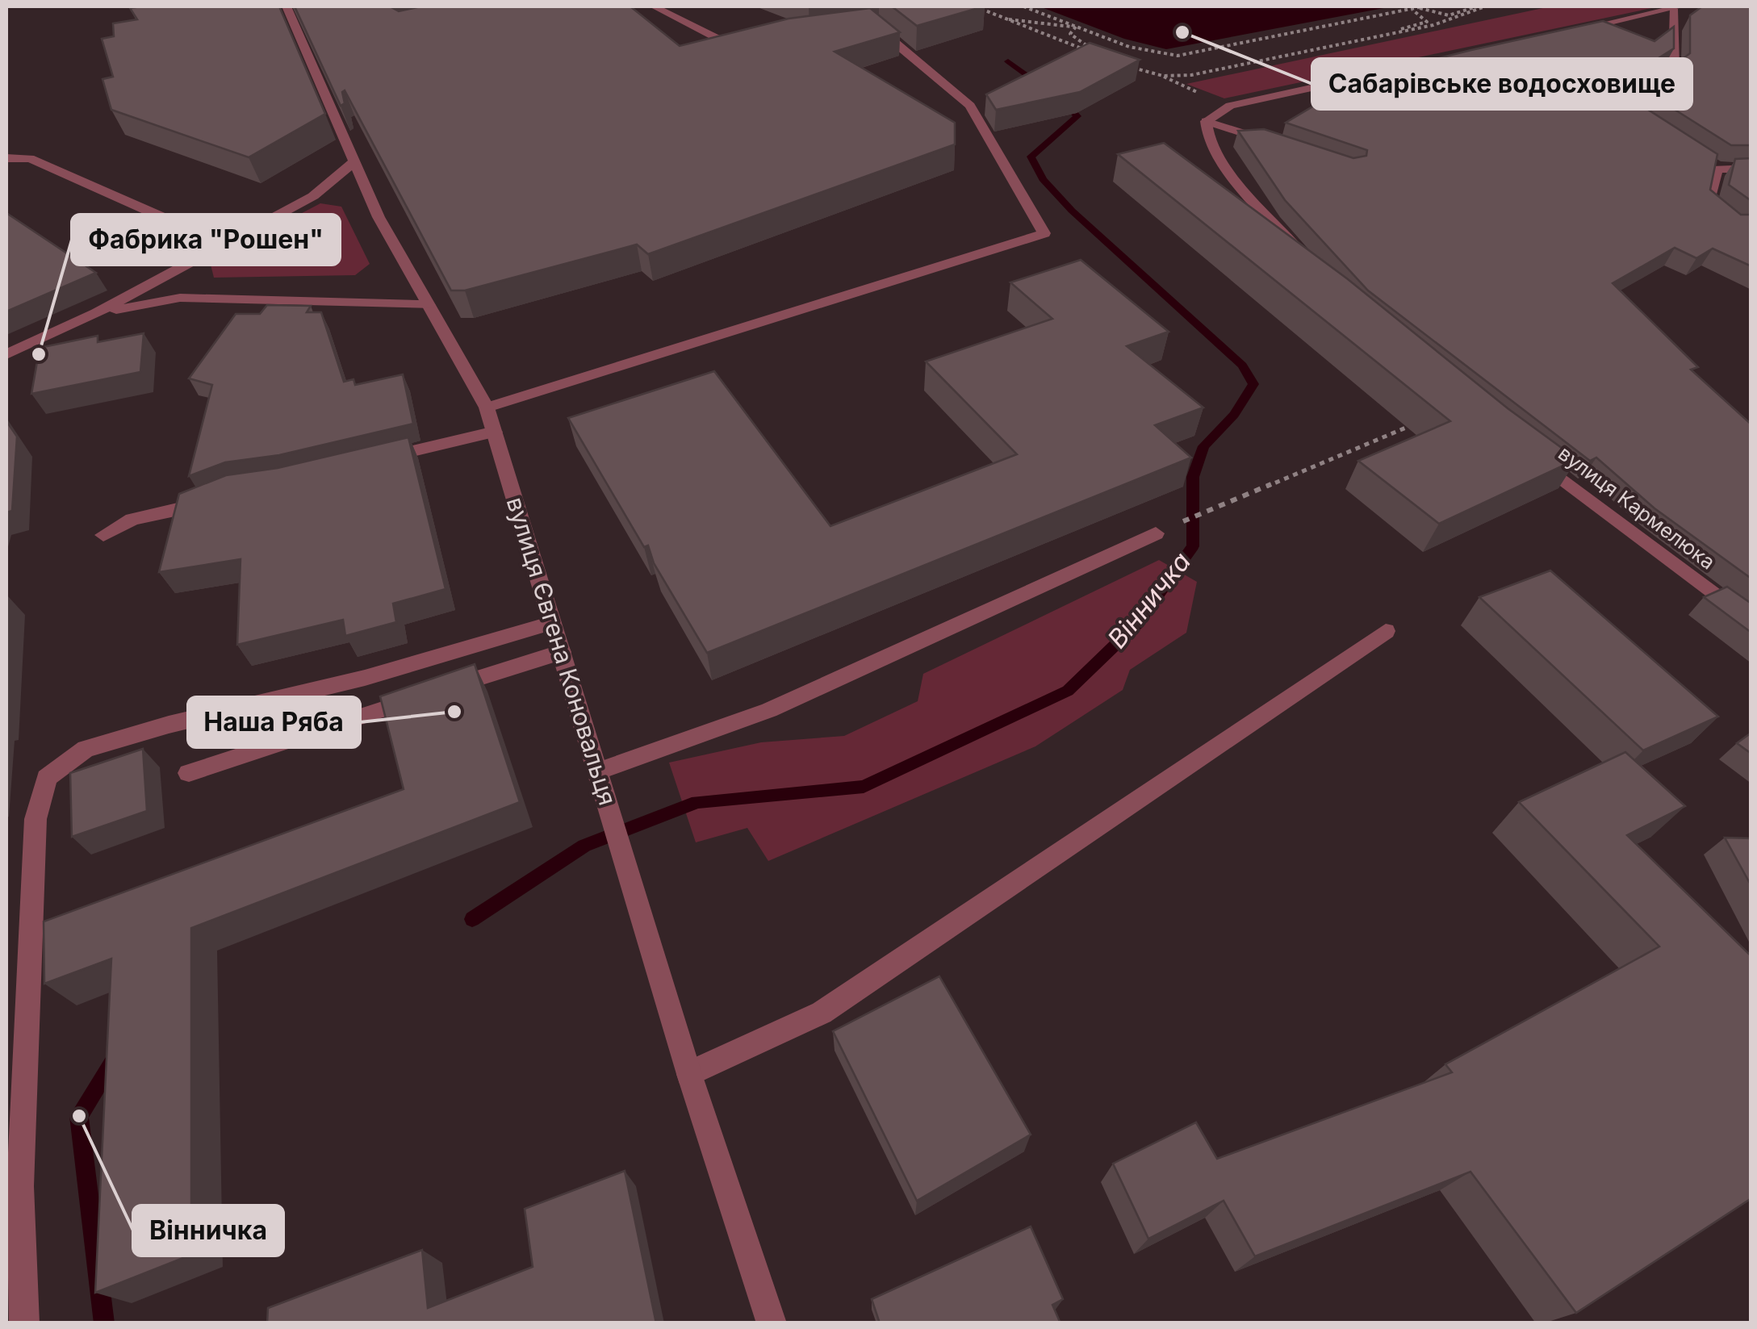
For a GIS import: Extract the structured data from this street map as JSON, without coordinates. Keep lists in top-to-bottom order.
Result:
{
  "streets": {
    "street": ["вулиця Кармелюка", "вулиця Євгена Коновальця"]
  },
  "water": ["Вінничка"],
  "places": [
    "Сабарівське водосховище",
    "Фабрика \"Рошен\"",
    "Наша Ряба",
    "Вінничка"
  ]
}
